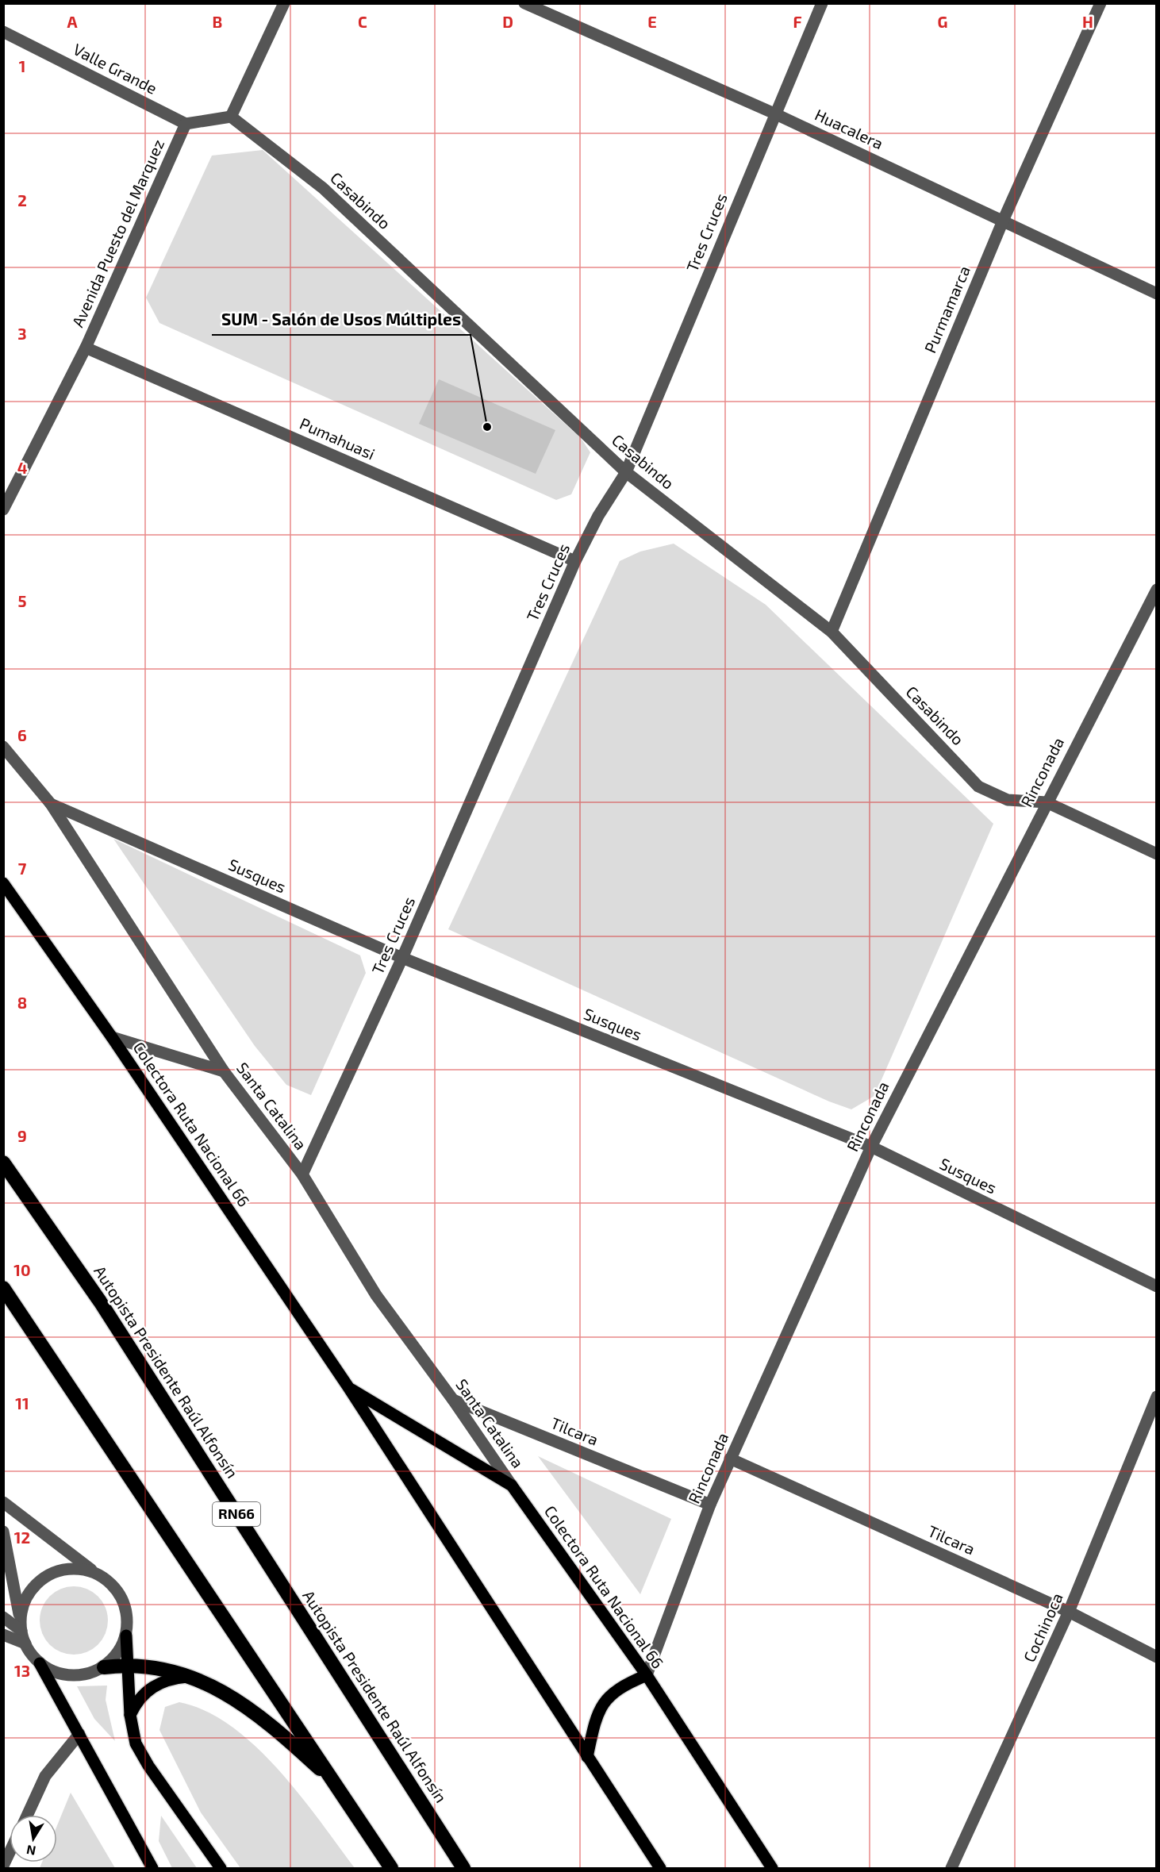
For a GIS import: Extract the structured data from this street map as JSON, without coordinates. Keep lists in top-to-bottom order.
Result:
{
  "streets": {
    "highway": ["Autopista Presidente Raúl Alfonsín", "RN66"],
    "main road": ["Colectora Ruta Nacional 66"],
    "street": [
      "Valle Grande",
      "Huacalera",
      "Casabindo",
      "Tres Cruces",
      "Avenida Puesto del Marquez",
      "Purmamarca",
      "Pumahuasi",
      "Rinconada",
      "Susques",
      "Santa Catalina",
      "Tilcara",
      "Cochinoca"
    ]
  },
  "crossings": [
    ["Valle Grande", "Avenida Puesto del Marquez"],
    ["Huacalera", "Tres Cruces"],
    ["Huacalera", "Purmamarca"],
    ["Casabindo", "Tres Cruces"],
    ["Casabindo", "Purmamarca"],
    ["Casabindo", "Rinconada"],
    ["Tres Cruces", "Pumahuasi"],
    ["Tres Cruces", "Susques"],
    ["Tres Cruces", "Santa Catalina"],
    ["Avenida Puesto del Marquez", "Pumahuasi"],
    ["Rinconada", "Susques"],
    ["Rinconada", "Colectora Ruta Nacional 66"],
    ["Rinconada", "Tilcara"],
    ["Susques", "Santa Catalina"],
    ["Santa Catalina", "Colectora Ruta Nacional 66"],
    ["Santa Catalina", "Tilcara"],
    ["Tilcara", "Cochinoca"]
  ],
  "places": ["SUM - Salón de Usos Múltiples"],
  "north": "bottom",
  "grid": {
    "columns": [
      "A",
      "B",
      "C",
      "D",
      "E",
      "F",
      "G",
      "H"
    ],
    "rows": [
      "1",
      "2",
      "3",
      "4",
      "5",
      "6",
      "7",
      "8",
      "9",
      "10",
      "11",
      "12",
      "13"
    ]
  }
}
